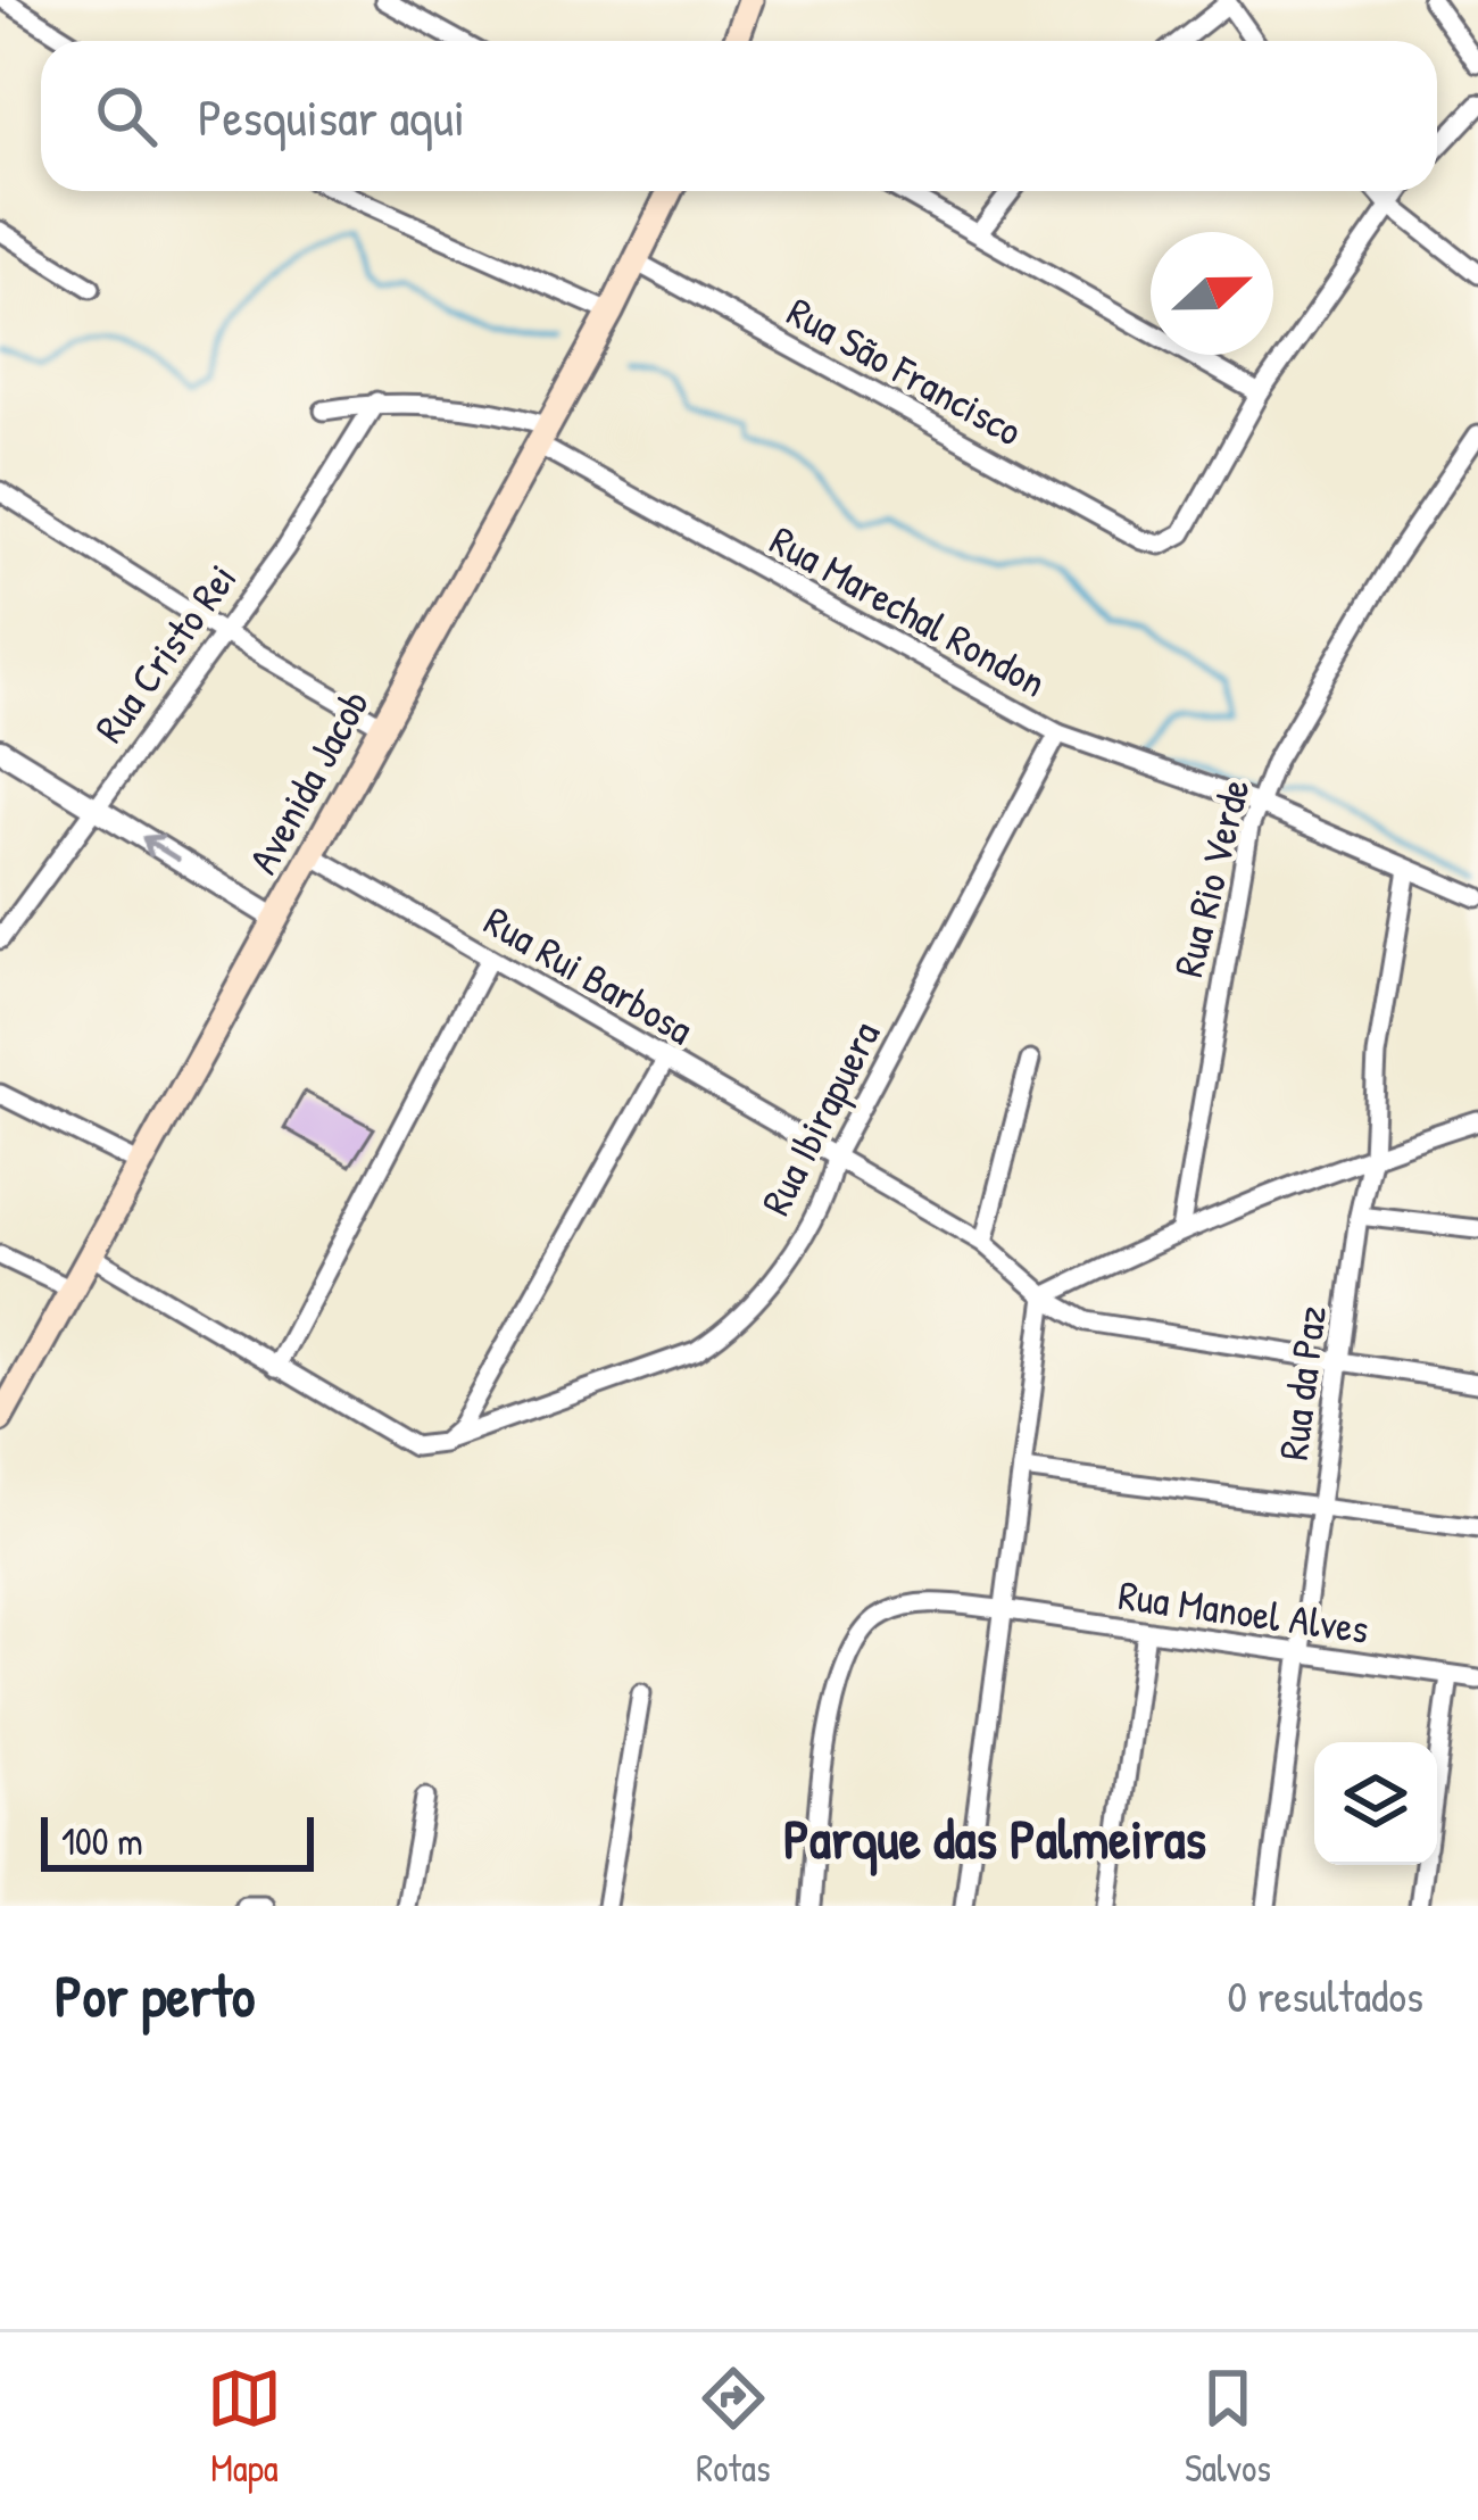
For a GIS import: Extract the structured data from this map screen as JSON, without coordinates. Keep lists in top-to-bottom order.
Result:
{
  "streets": {
    "main road": ["Avenida Jacob"],
    "street": [
      "Rua São Francisco",
      "Rua Marechal Rondon",
      "Rua Cristo Rei",
      "Rua Rio Verde",
      "Rua Rui Barbosa",
      "Rua Ibirapuera",
      "Rua da Paz",
      "Rua Manoel Alves"
    ]
  },
  "crossings": [
    ["Rua São Francisco", "Avenida Jacob"],
    ["Rua Marechal Rondon", "Rua Cristo Rei"],
    ["Rua Marechal Rondon", "Avenida Jacob"],
    ["Rua Marechal Rondon", "Rua Rio Verde"],
    ["Rua Marechal Rondon", "Rua Ibirapuera"],
    ["Rua Marechal Rondon", "Rua da Paz"],
    ["Avenida Jacob", "Rua Rui Barbosa"],
    ["Rua Rui Barbosa", "Rua Ibirapuera"],
    ["Rua Rui Barbosa", "Rua da Paz"],
    ["Rua da Paz", "Rua Manoel Alves"]
  ],
  "districts": ["Parque das Palmeiras"],
  "scale_bar": "100 m",
  "north": "right",
  "page": {
    "search": "Pesquisar aqui",
    "scale": "100 m",
    "heading": ["Por perto", "0 resultados"],
    "nav": ["Mapa", "Rotas", "Salvos"]
  }
}
